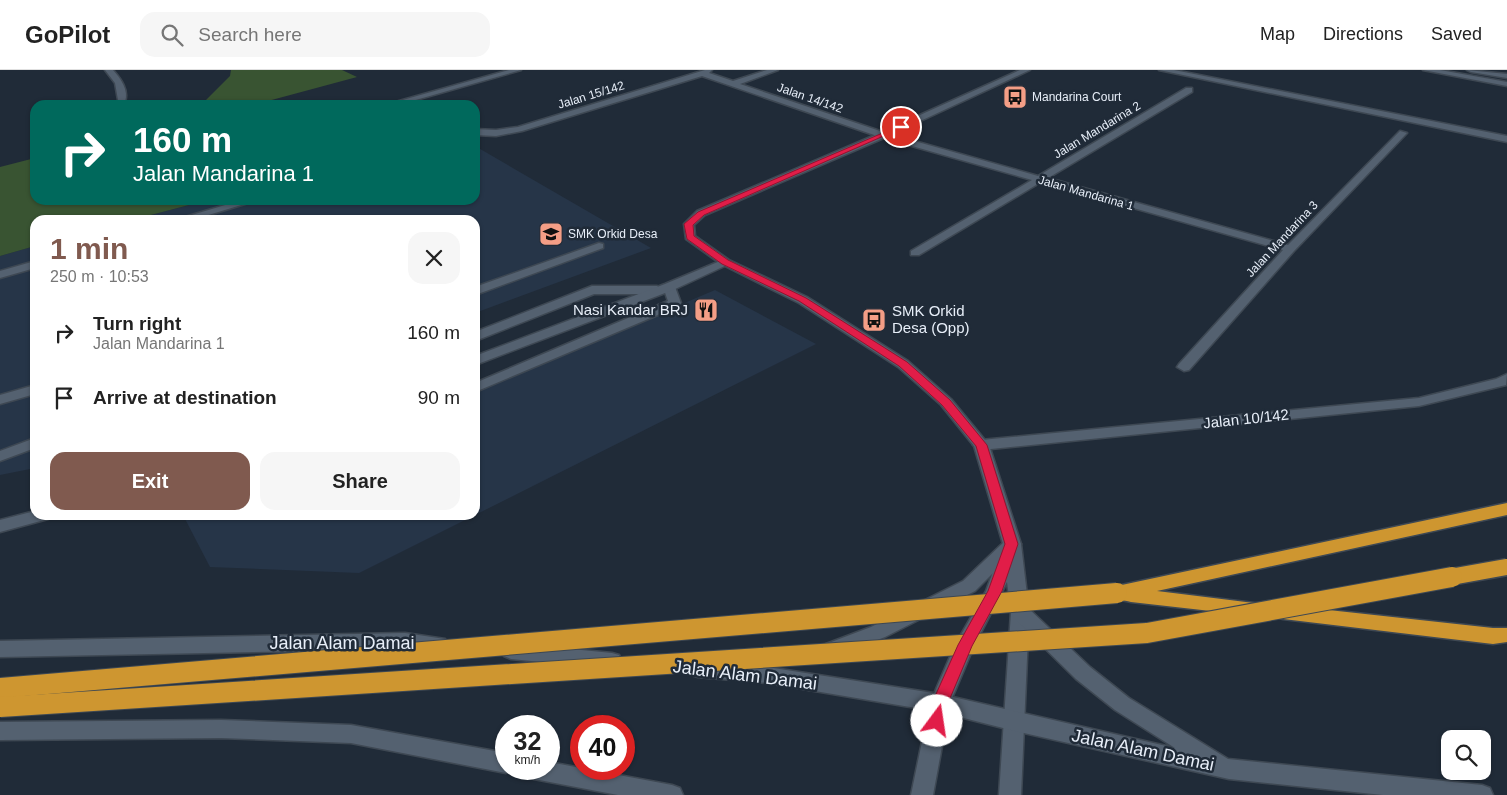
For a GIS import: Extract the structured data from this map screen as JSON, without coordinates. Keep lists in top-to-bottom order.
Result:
{
  "streets": {
    "street": [
      "Jalan 15/142",
      "Jalan 14/142",
      "Jalan Mandarina 2",
      "Jalan Mandarina 1",
      "Jalan Mandarina 3",
      "Jalan 10/142",
      "Jalan Alam Damai"
    ]
  },
  "crossings": [
    ["Jalan 15/142", "Jalan 14/142"],
    ["Jalan 14/142", "Jalan Mandarina 1"],
    ["Jalan Mandarina 2", "Jalan Mandarina 1"],
    ["Jalan Mandarina 1", "Jalan Mandarina 3"]
  ],
  "places": {
    "bus stop": ["Mandarina Court", "SMK Orkid Desa (Opp)"],
    "school or university": ["SMK Orkid Desa"],
    "restaurant": ["Nasi Kandar BRJ"]
  },
  "page": {
    "header": "GoPilot",
    "search": "Search here",
    "nav": ["Map", "Directions", "Saved"],
    "turn": ["160 m", "Jalan Mandarina 1"],
    "heading": ["1 min", "250 m · 10:53"],
    "list": [
      {
        "name": "Turn right",
        "note": "Jalan Mandarina 1",
        "value": "160 m"
      },
      {
        "name": "Arrive at destination",
        "value": "90 m"
      }
    ],
    "buttons": ["Exit", "Share"],
    "speed": "32 km/h",
    "limit": "40"
  }
}
